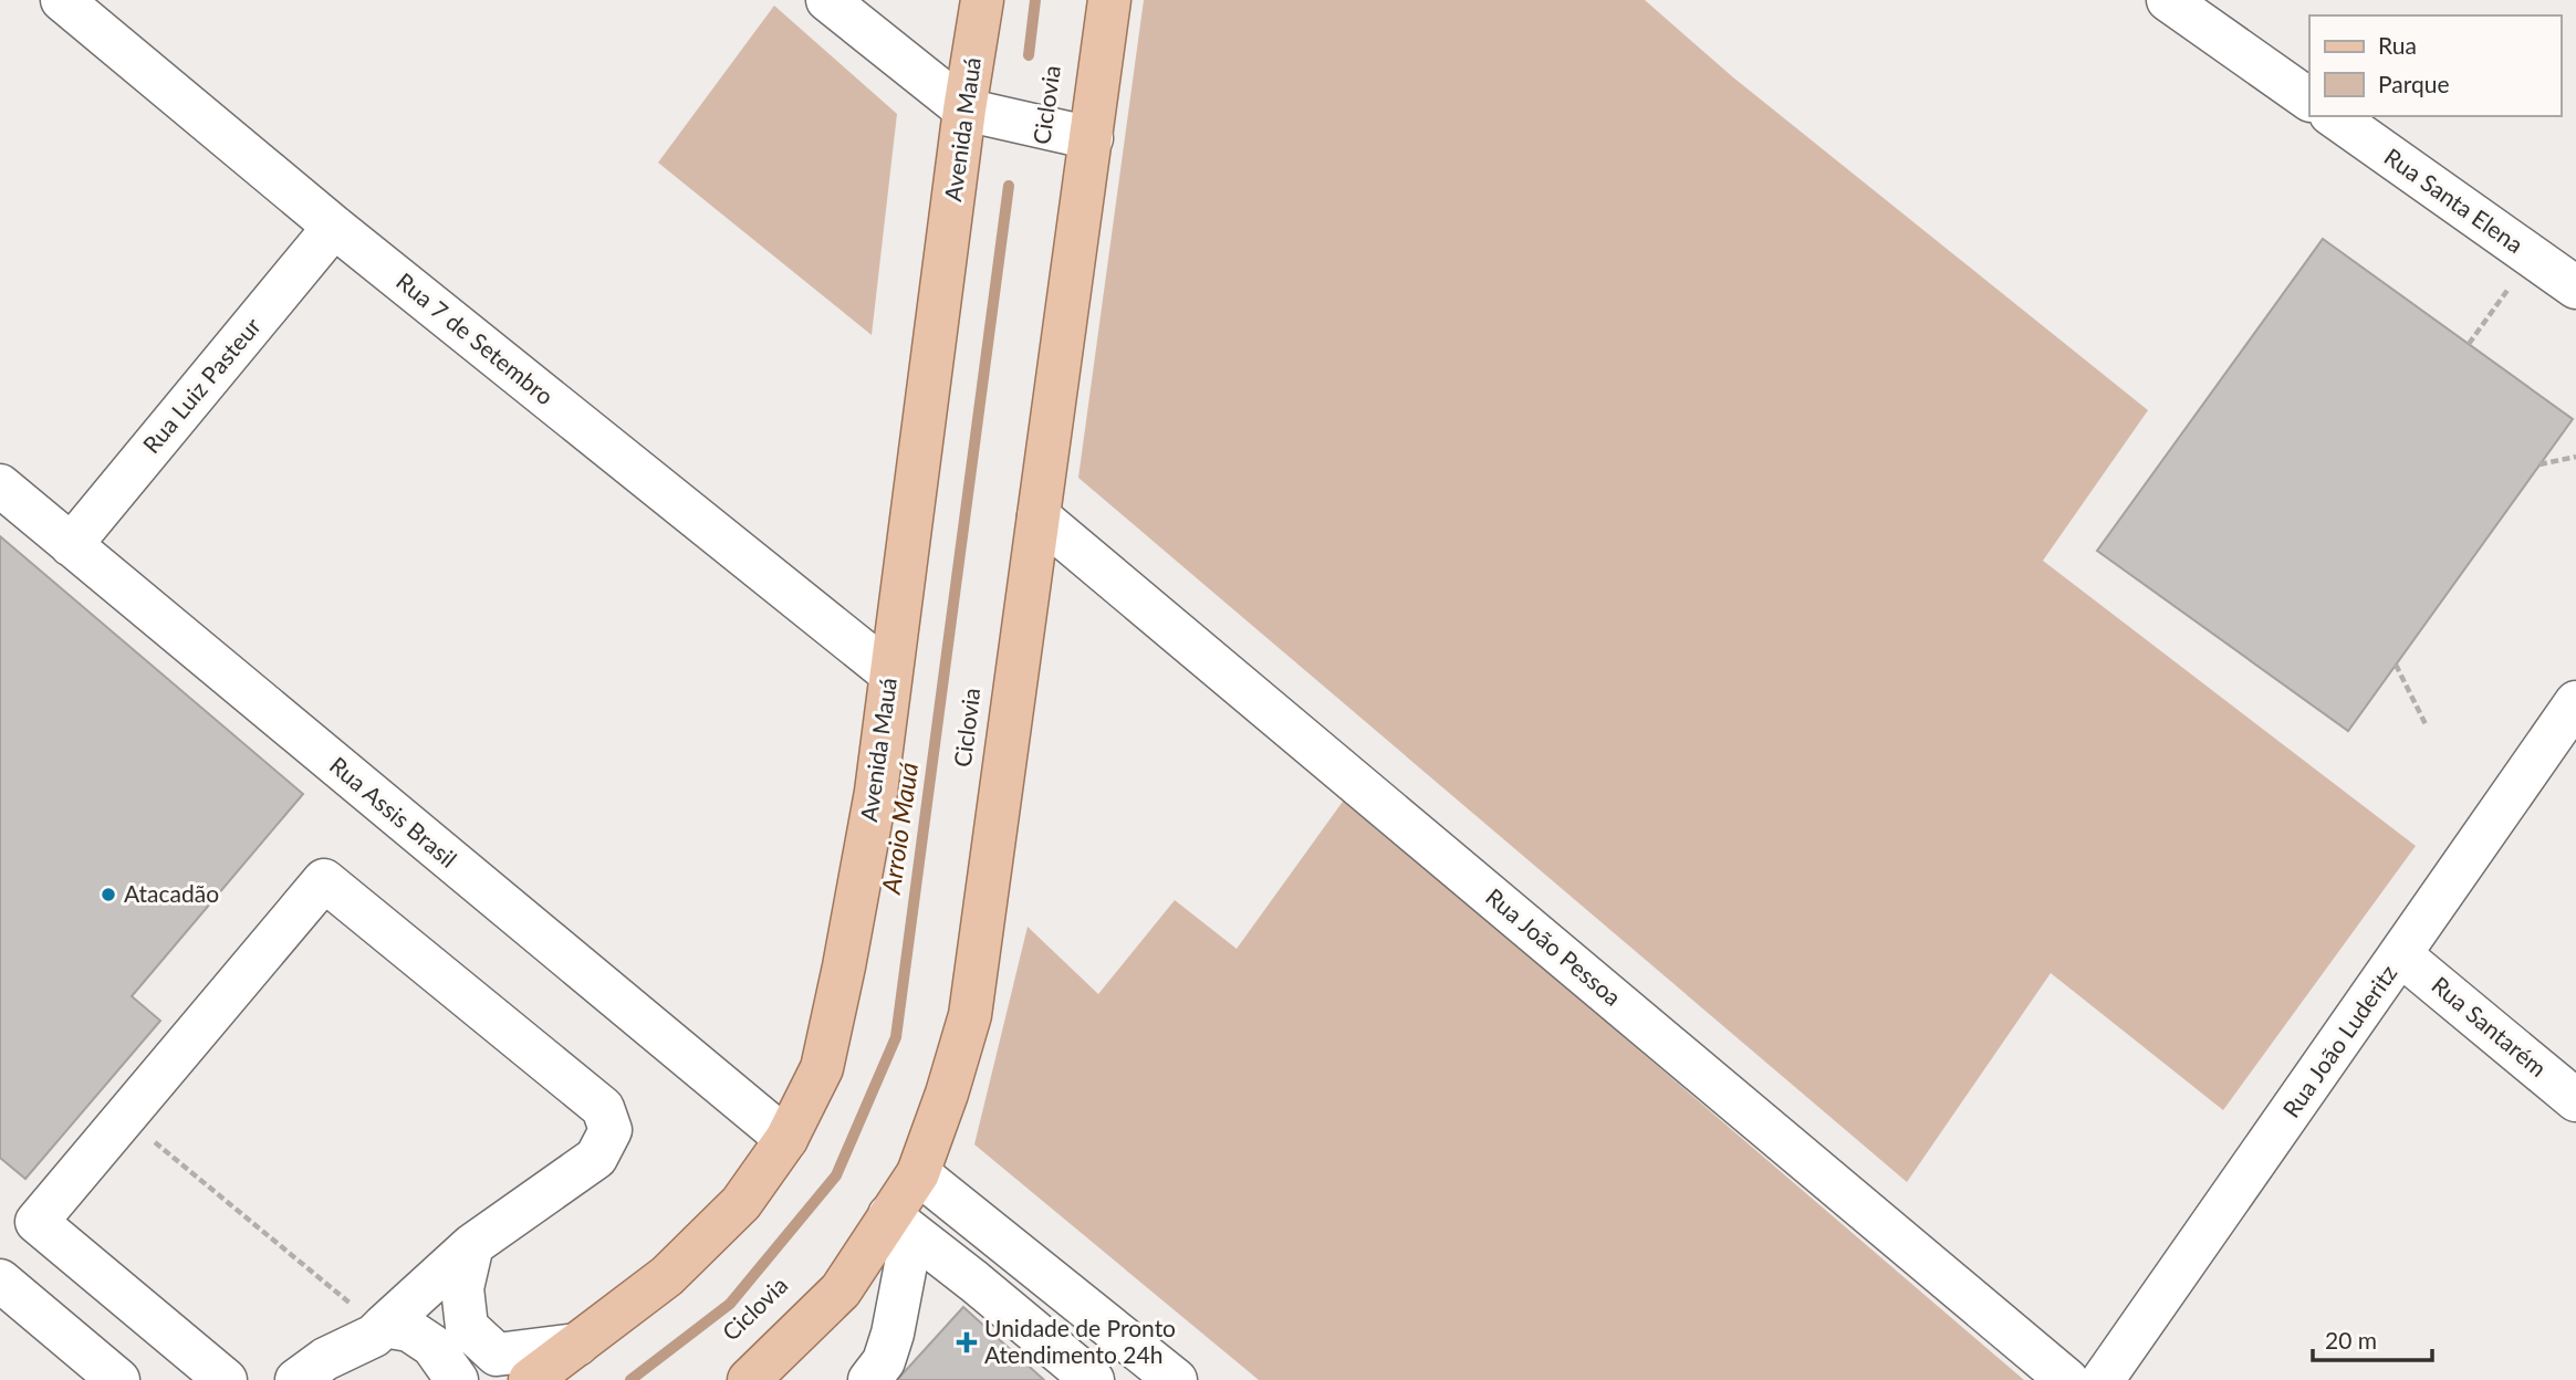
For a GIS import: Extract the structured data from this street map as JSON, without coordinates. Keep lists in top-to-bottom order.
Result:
{
  "streets": {
    "main road": ["Avenida Mauá"],
    "street": [
      "Rua Santa Elena",
      "Rua 7 de Setembro",
      "Rua Luiz Pasteur",
      "Rua Assis Brasil",
      "Rua João Pessoa",
      "Rua Santarém",
      "Rua João Luderitz"
    ]
  },
  "crossings": [
    ["Avenida Mauá", "Rua 7 de Setembro"],
    ["Avenida Mauá", "Rua Assis Brasil"],
    ["Rua 7 de Setembro", "Rua Luiz Pasteur"],
    ["Rua Luiz Pasteur", "Rua Assis Brasil"],
    ["Rua Santarém", "Rua João Luderitz"]
  ],
  "water": ["Arroio Mauá"],
  "places": {
    "other": ["Atacadão"],
    "health": ["Unidade de Pronto Atendimento 24h"]
  },
  "legend": ["Rua", "Parque"],
  "scale_bar": "20 m"
}
